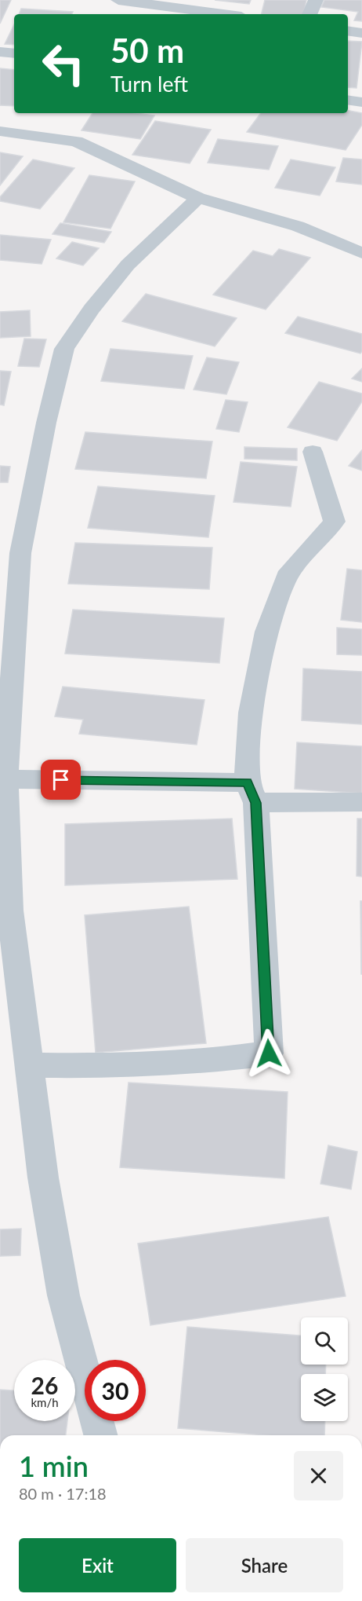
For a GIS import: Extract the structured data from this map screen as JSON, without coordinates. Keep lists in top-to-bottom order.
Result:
{
  "page": {
    "turn": ["50 m", "Turn left"],
    "speed": "26 km/h",
    "limit": "30",
    "heading": ["1 min", "80 m · 17:18"],
    "buttons": ["Exit", "Share"]
  }
}
